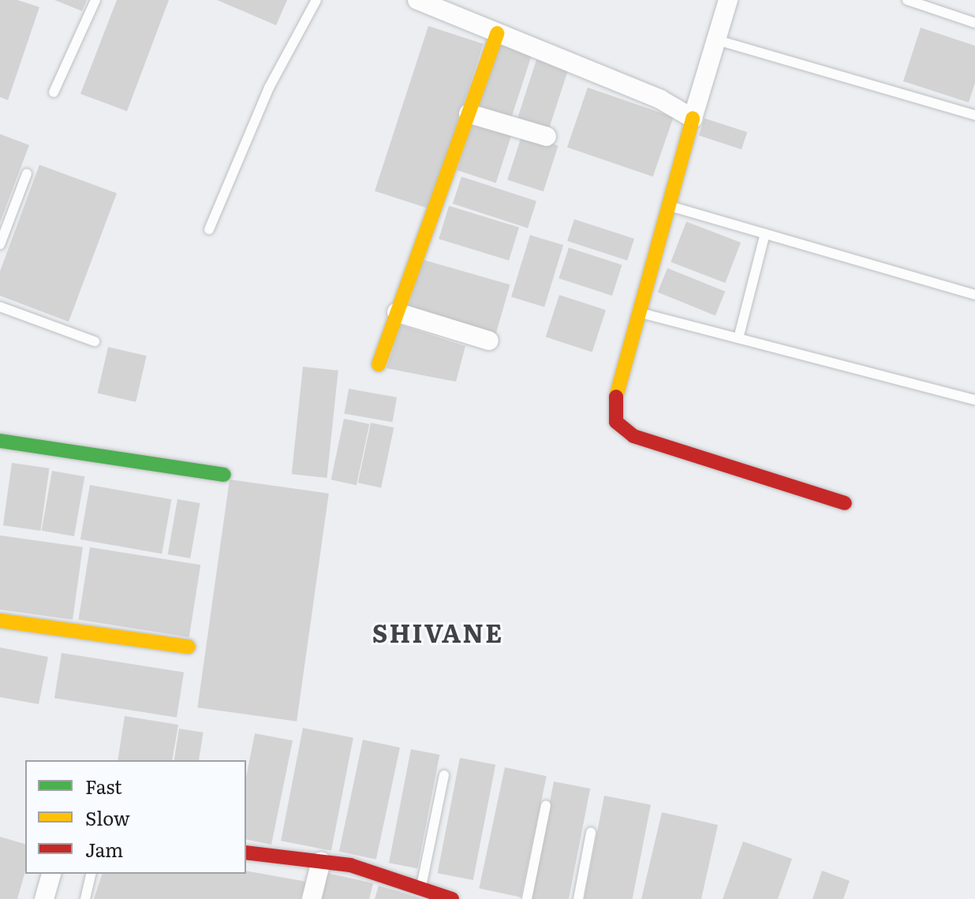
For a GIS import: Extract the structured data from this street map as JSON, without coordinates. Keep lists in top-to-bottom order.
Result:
{
  "districts": ["SHIVANE"],
  "legend": ["Fast", "Slow", "Jam"]
}
